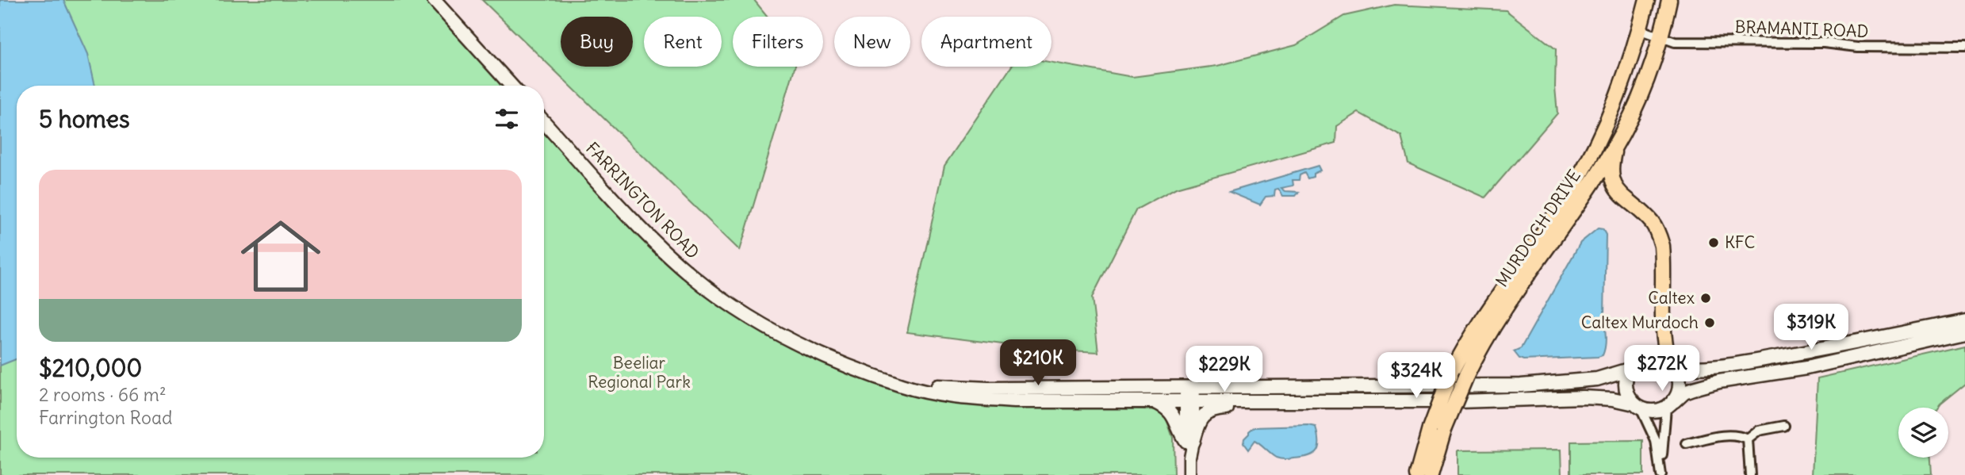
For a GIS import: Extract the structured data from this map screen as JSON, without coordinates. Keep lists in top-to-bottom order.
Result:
{
  "streets": {
    "main road": ["FARRINGTON ROAD", "MURDOCH DRIVE"],
    "street": ["BRAMANTI ROAD"]
  },
  "crossings": [
    ["BRAMANTI ROAD", "MURDOCH DRIVE"]
  ],
  "parks": ["Beeliar Regional Park"],
  "places": ["KFC", "Caltex", "Caltex Murdoch"],
  "page": {
    "chip": [
      "Buy",
      "Rent",
      "Filters",
      "New",
      "Apartment"
    ],
    "heading": "5 homes",
    "list": [
      {
        "name": "$210,000",
        "note": "2 rooms · 66 m² · Farrington Road"
      }
    ],
    "price": [
      "$319K",
      "$210K",
      "$272K",
      "$229K",
      "$324K"
    ]
  }
}
